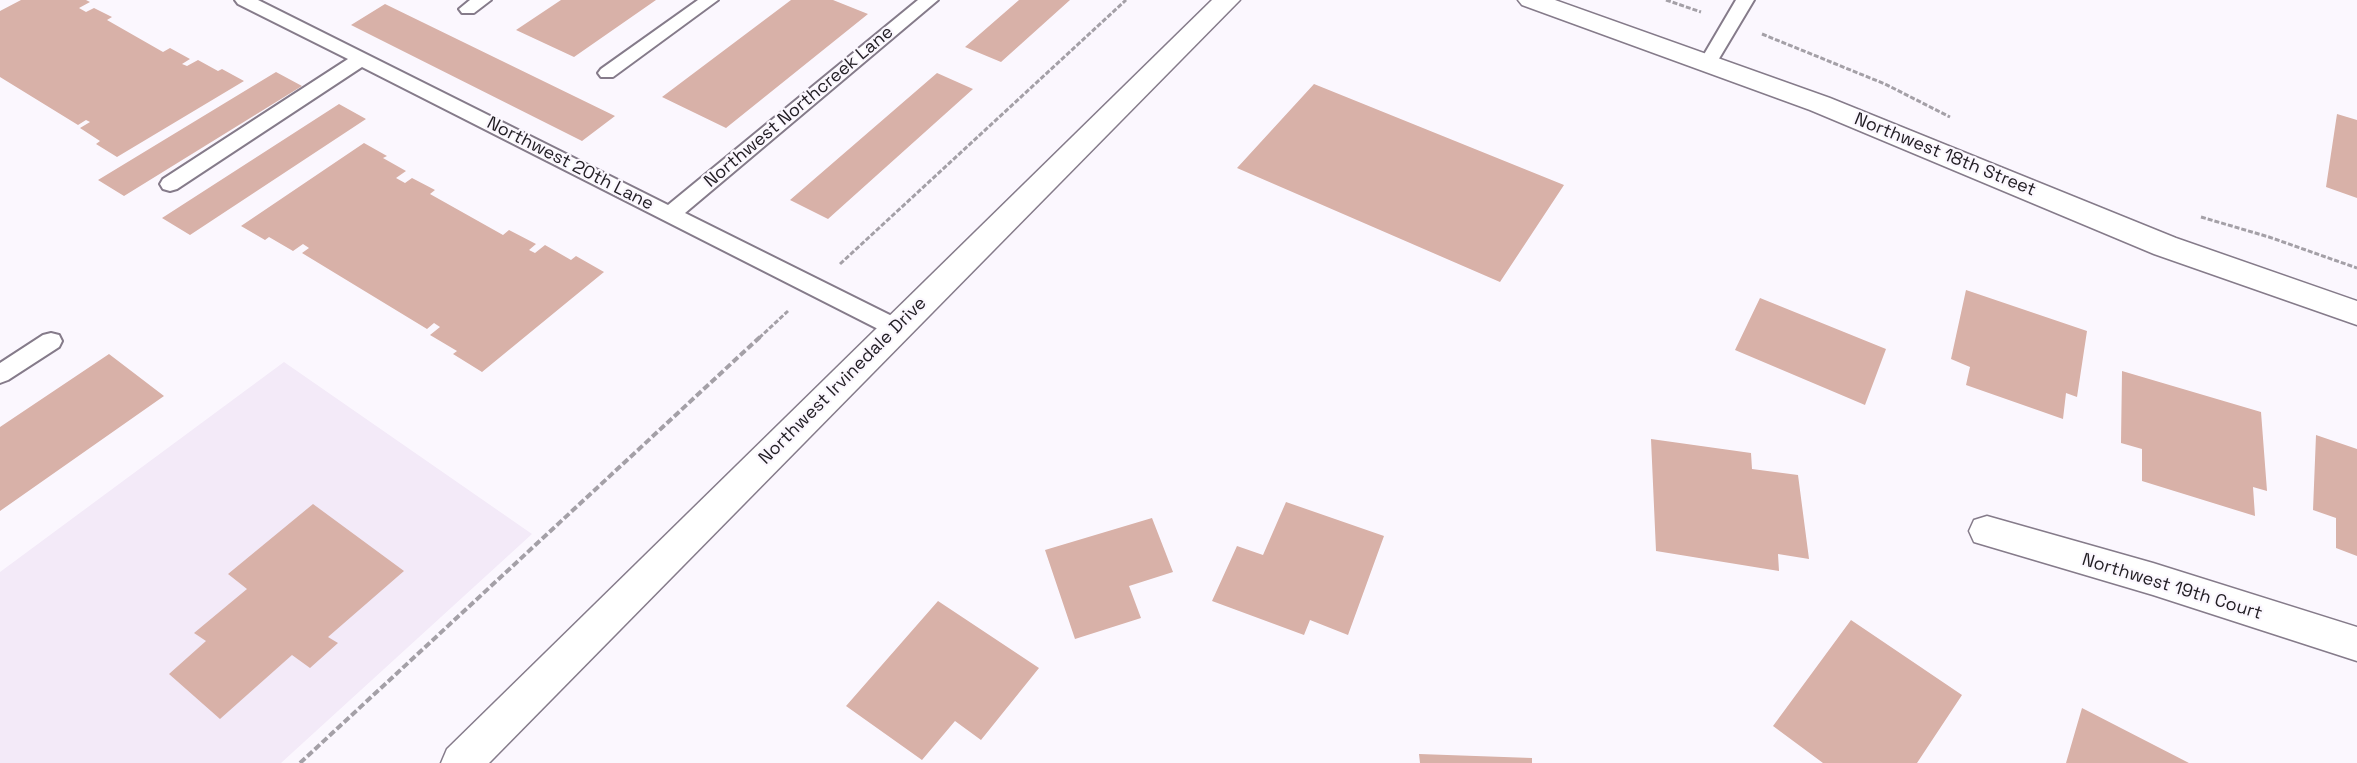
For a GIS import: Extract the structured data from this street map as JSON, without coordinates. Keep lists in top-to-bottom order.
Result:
{
  "streets": {
    "street": ["Northwest 18th Street", "Northwest Irvinedale Drive", "Northwest 19th Court"],
    "lane": ["Northwest Northcreek Lane", "Northwest 20th Lane"]
  },
  "crossings": [
    ["Northwest Northcreek Lane", "Northwest 20th Lane"],
    ["Northwest 20th Lane", "Northwest Irvinedale Drive"]
  ]
}
